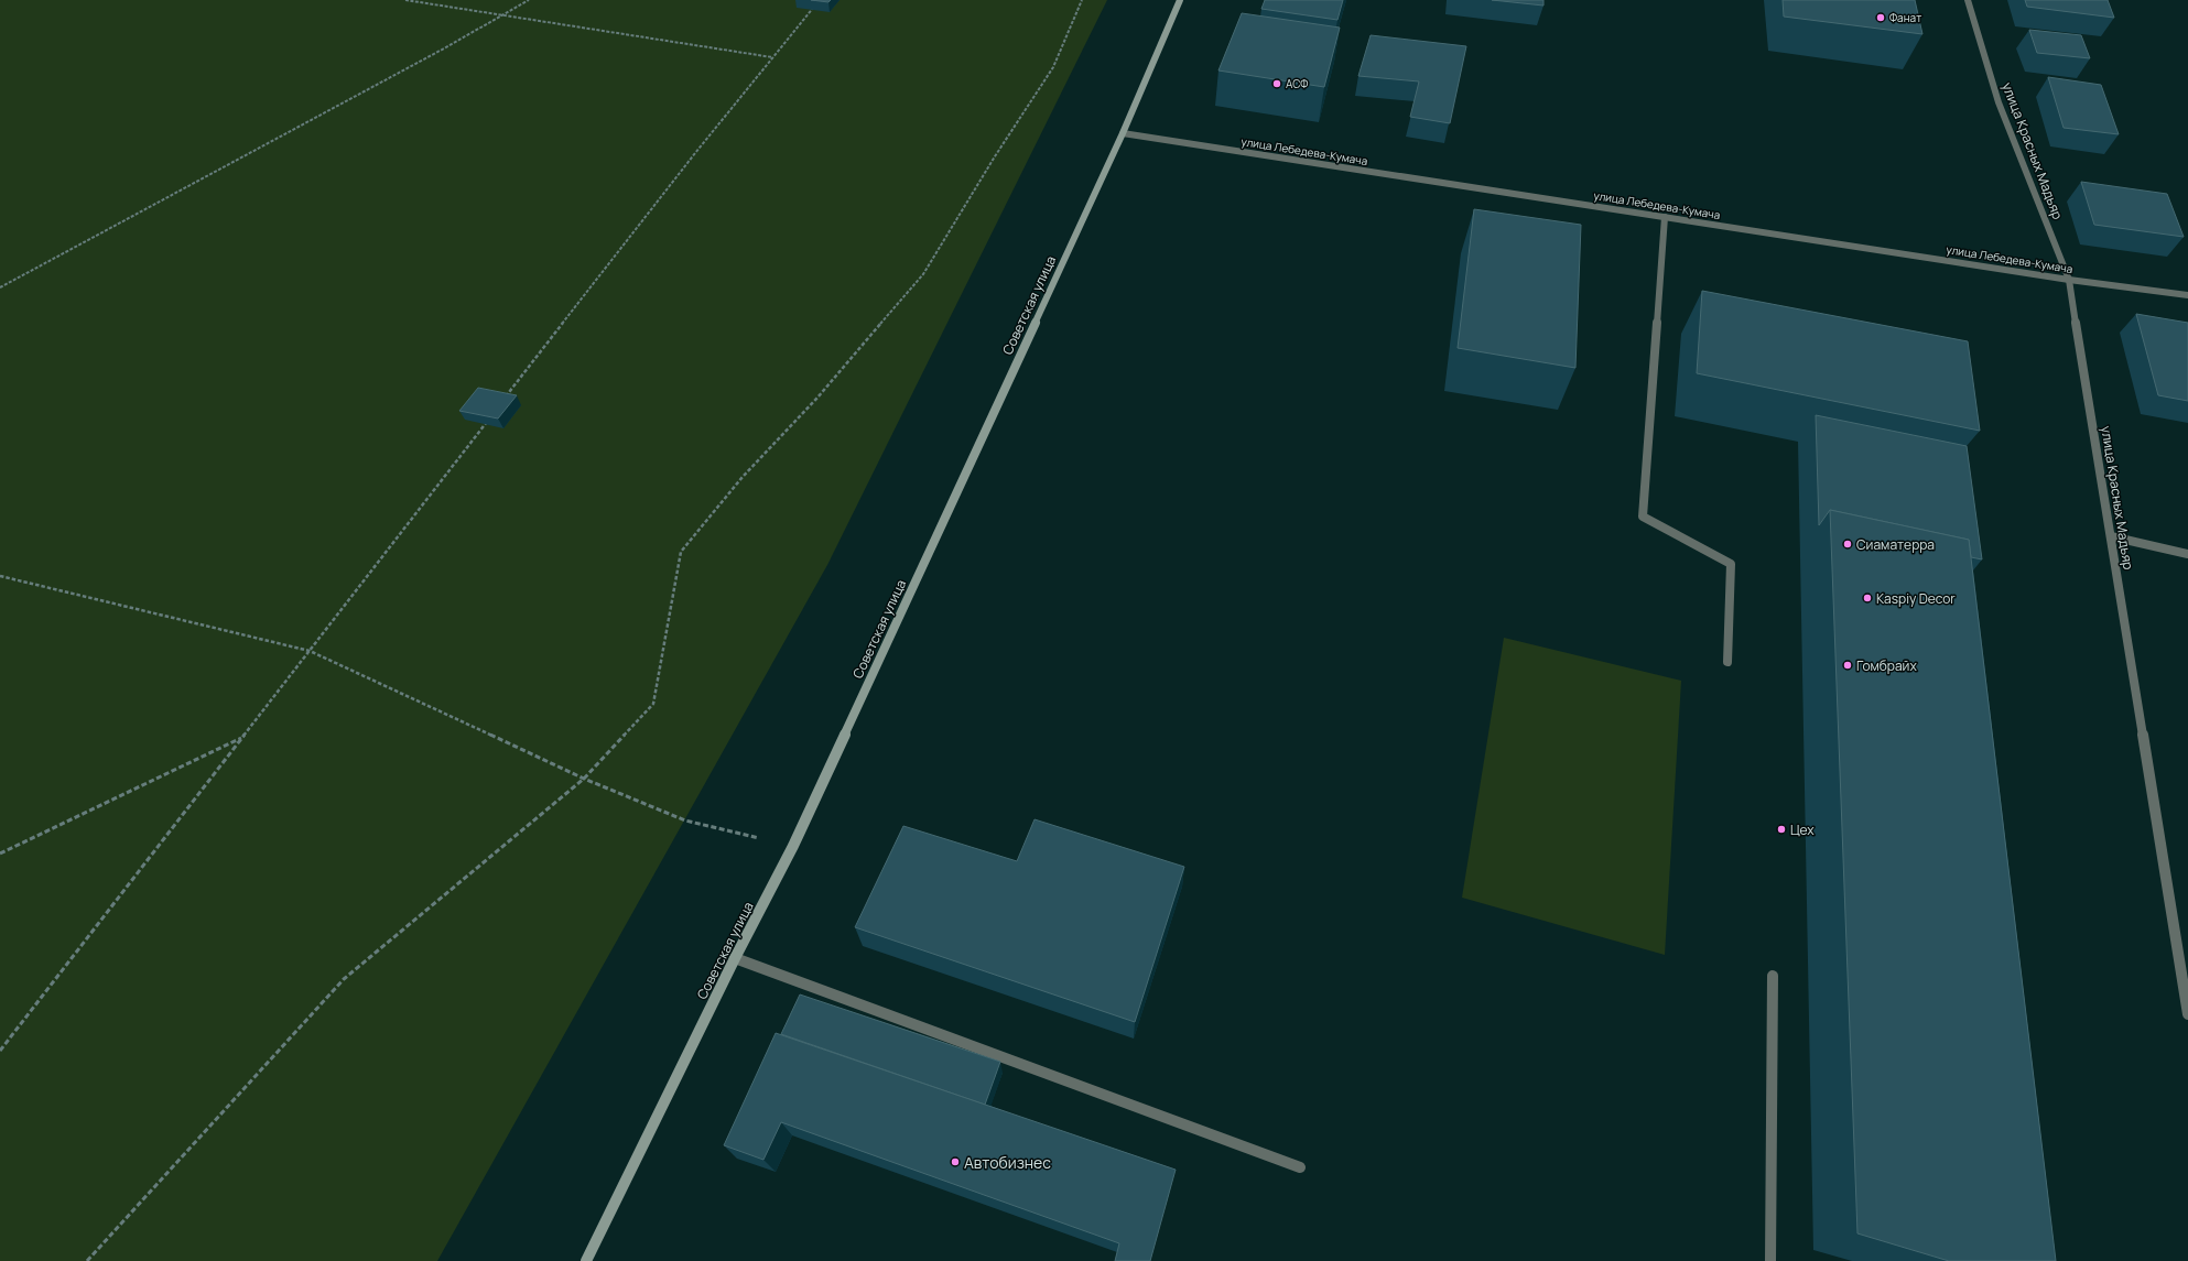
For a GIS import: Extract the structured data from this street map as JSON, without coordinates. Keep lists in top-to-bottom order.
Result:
{
  "streets": {
    "main road": ["Советская улица"],
    "street": ["улица Лебедева-Кумача", "улица Красных Мадьяр"]
  },
  "crossings": [
    ["улица Лебедева-Кумача", "улица Красных Мадьяр"],
    ["улица Лебедева-Кумача", "Советская улица"]
  ],
  "places": [
    "Фанат",
    "АСФ",
    "Сиаматерра",
    "Kaspiy Decor",
    "Гомбрайх",
    "Цех",
    "Автобизнес"
  ]
}
